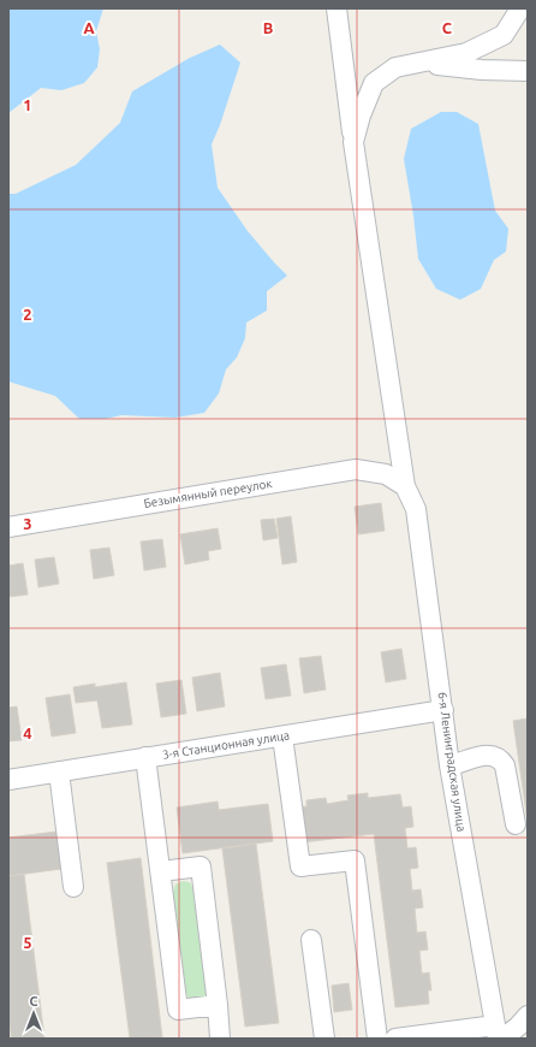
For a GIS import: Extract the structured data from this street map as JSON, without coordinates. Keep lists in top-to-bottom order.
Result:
{
  "streets": {
    "street": ["Безымянный переулок", "3-я Станционная улица", "6-я Ленинградская улица"]
  },
  "crossings": [
    ["Безымянный переулок", "6-я Ленинградская улица"],
    ["3-я Станционная улица", "6-я Ленинградская улица"]
  ],
  "north": "top",
  "grid": {
    "columns": ["A", "B", "C"],
    "rows": [
      "1",
      "2",
      "3",
      "4",
      "5"
    ]
  }
}
